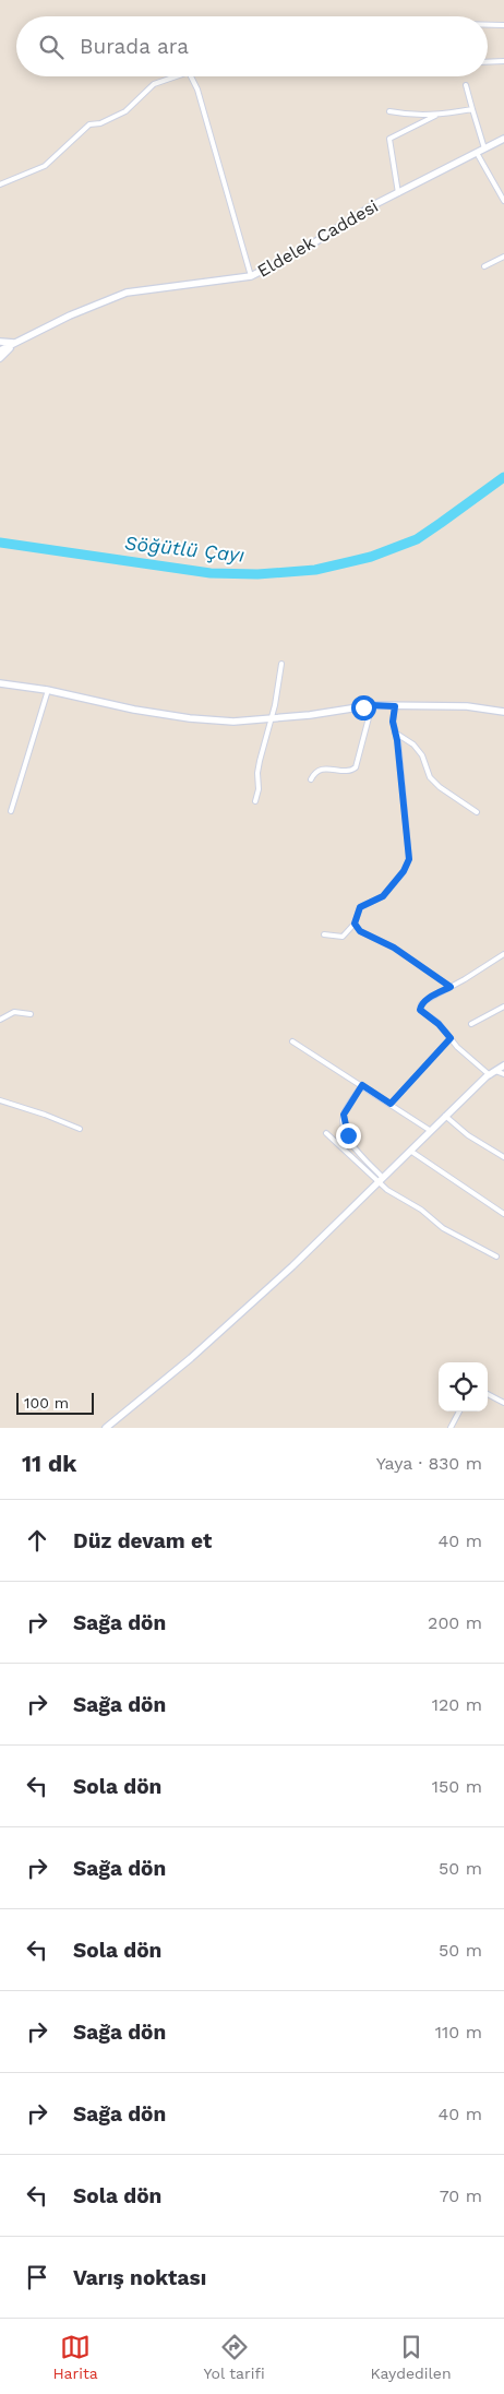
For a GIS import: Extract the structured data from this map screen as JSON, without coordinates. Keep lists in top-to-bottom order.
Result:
{
  "streets": {
    "street": ["Eldelek Caddesi"]
  },
  "water": ["Söğütlü Çayı"],
  "scale_bar": "100 m",
  "page": {
    "search": "Burada ara",
    "scale": "100 m",
    "heading": ["11 dk", "Yaya · 830 m"],
    "list": [
      ["Düz devam et", "40 m"],
      ["Sağa dön", "200 m"],
      ["Sağa dön", "120 m"],
      ["Sola dön", "150 m"],
      ["Sağa dön", "50 m"],
      ["Sola dön", "50 m"],
      ["Sağa dön", "110 m"],
      ["Sağa dön", "40 m"],
      ["Sola dön", "70 m"],
      "Varış noktası"
    ],
    "nav": ["Harita", "Yol tarifi", "Kaydedilen"]
  }
}
